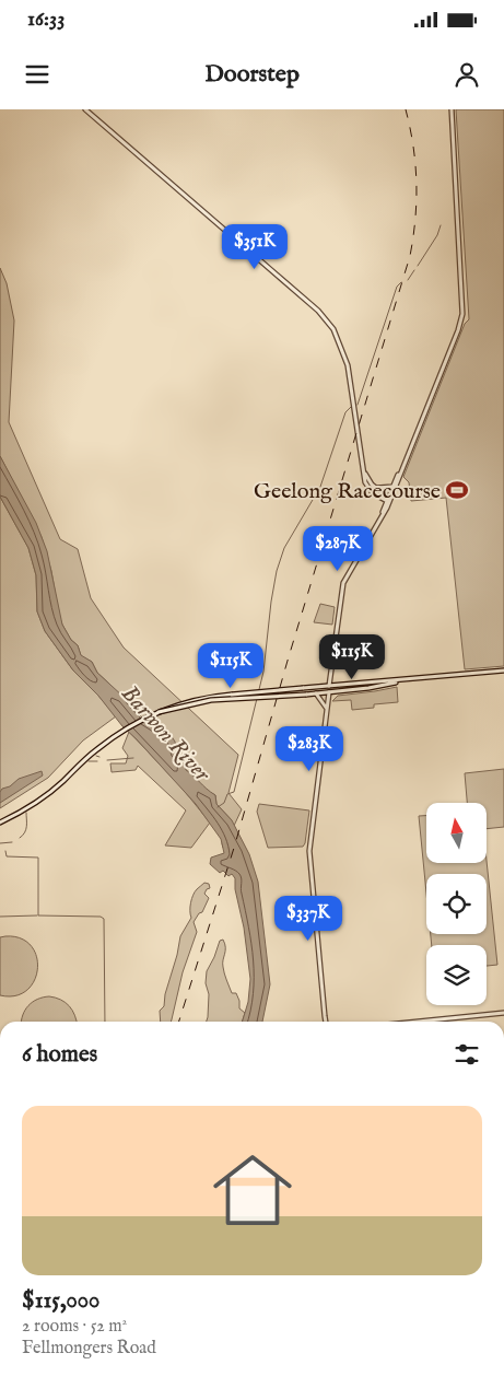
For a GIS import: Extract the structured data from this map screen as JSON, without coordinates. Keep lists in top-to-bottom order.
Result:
{
  "water": ["Barwon River"],
  "places": {
    "sports": ["Geelong Racecourse"]
  },
  "north": "top",
  "page": {
    "status": "16:33",
    "header": "Doorstep",
    "price": [
      "$351K",
      "$287K",
      "$115K",
      "$115K",
      "$283K",
      "$337K"
    ],
    "heading": "6 homes",
    "list": [
      {
        "name": "$115,000",
        "note": "2 rooms · 52 m² · Fellmongers Road"
      }
    ]
  }
}
